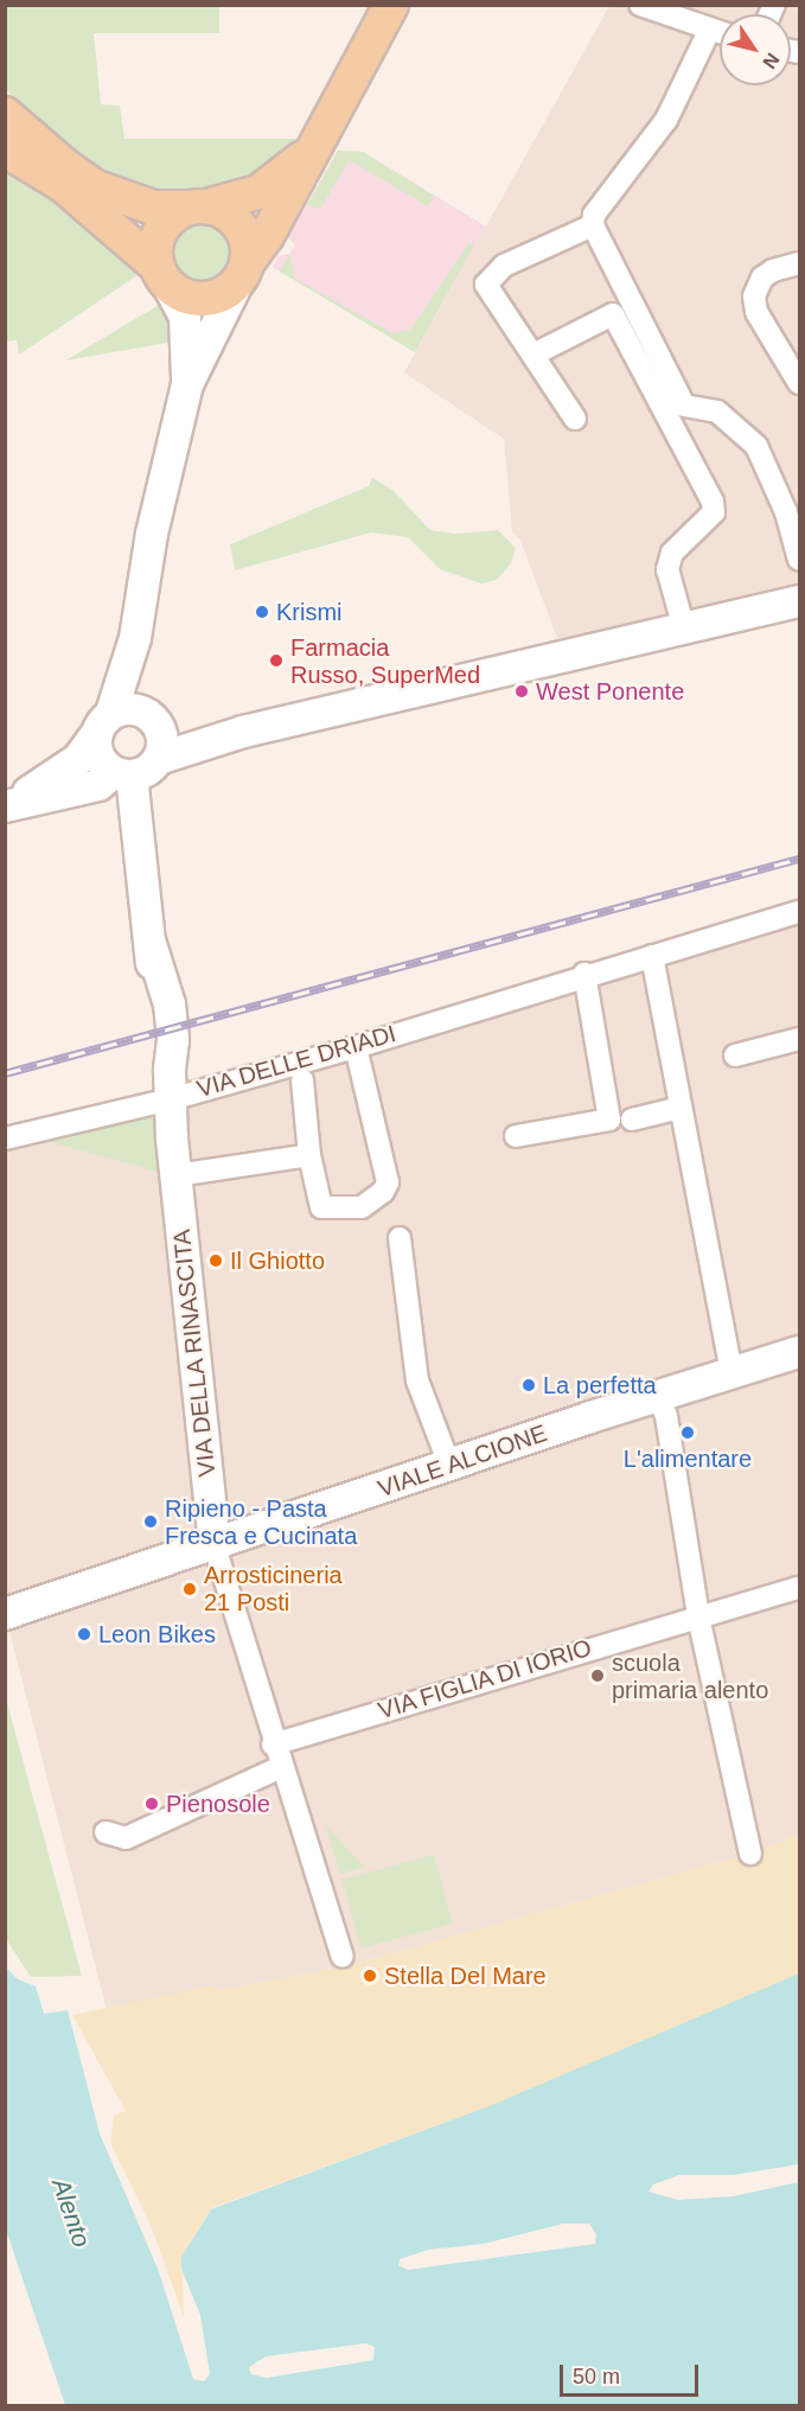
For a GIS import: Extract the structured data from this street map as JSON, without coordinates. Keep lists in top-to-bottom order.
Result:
{
  "streets": {
    "main road": ["VIA DELLA RINASCITA", "VIALE ALCIONE"],
    "street": ["VIA DELLE DRIADI", "VIA FIGLIA DI IORIO"]
  },
  "crossings": [
    ["VIA DELLE DRIADI", "VIA DELLA RINASCITA"],
    ["VIA DELLA RINASCITA", "VIALE ALCIONE"],
    ["VIA DELLA RINASCITA", "VIA FIGLIA DI IORIO"]
  ],
  "water": ["Alento"],
  "places": [
    "Krismi",
    "Farmacia Russo, SuperMed",
    "West Ponente",
    "Il Ghiotto",
    "La perfetta",
    "L'alimentare",
    "Ripieno - Pasta Fresca e Cucinata",
    "Arrosticineria 21 Posti",
    "Leon Bikes",
    "scuola primaria alento",
    "Pienosole",
    "Stella Del Mare"
  ],
  "scale_bar": "50 m",
  "north": "bottom right"
}
